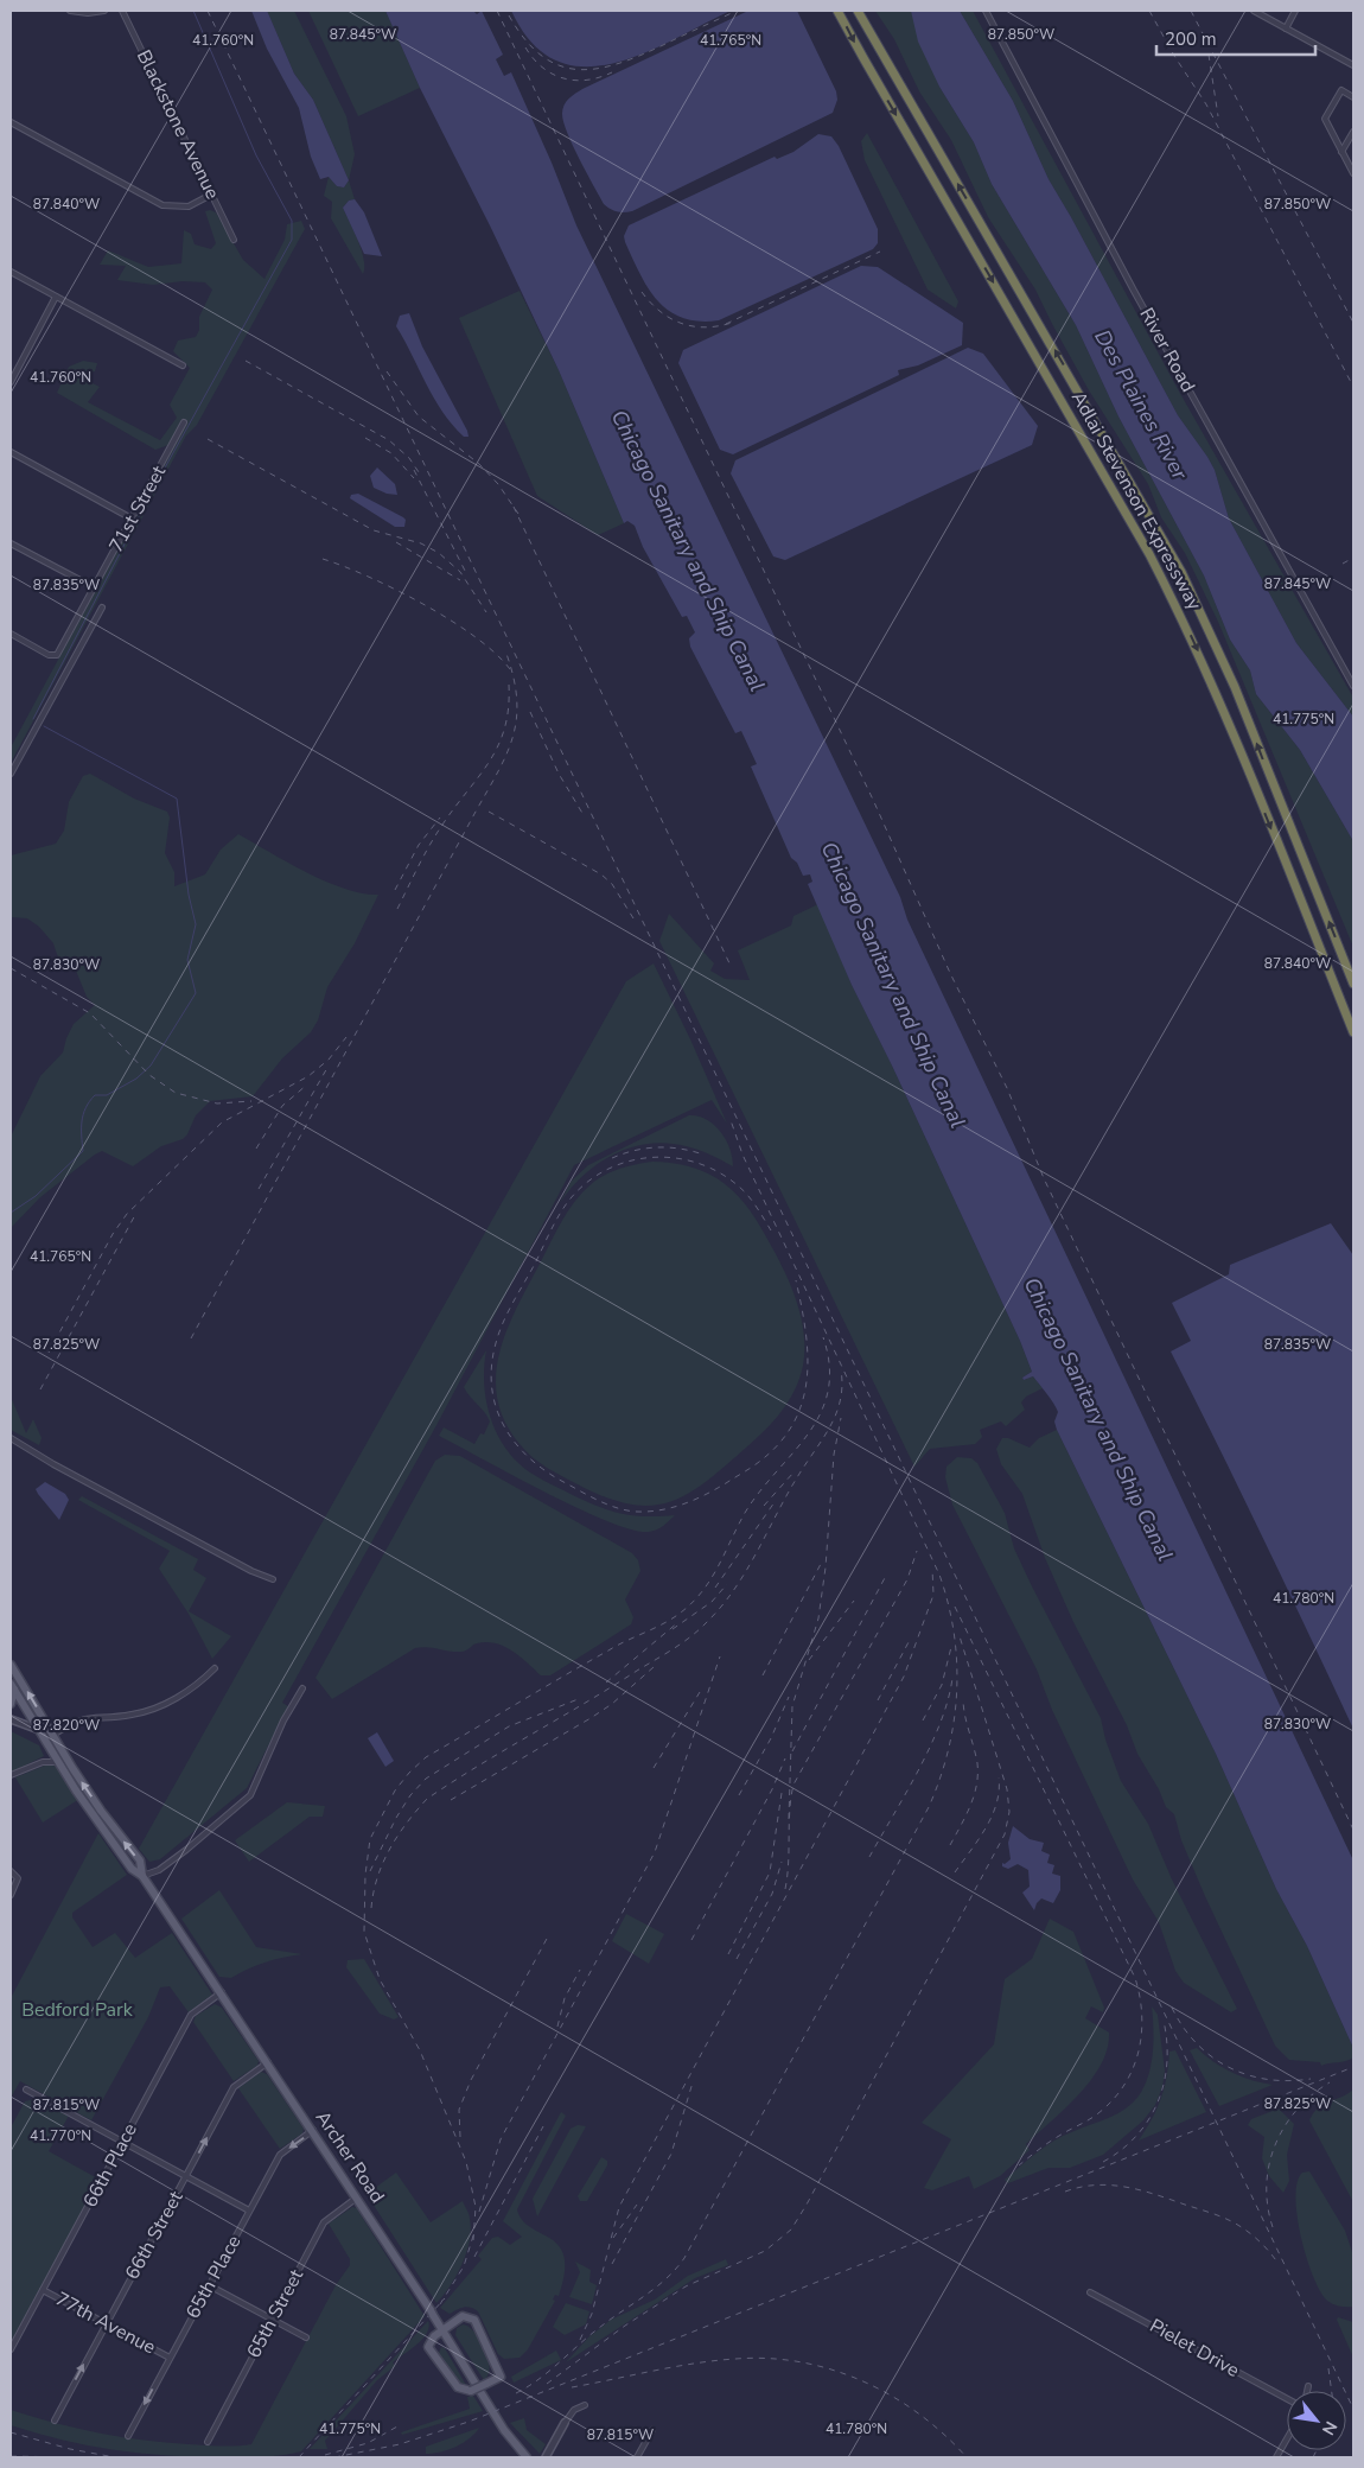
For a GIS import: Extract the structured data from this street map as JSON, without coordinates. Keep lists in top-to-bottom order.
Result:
{
  "streets": {
    "highway": ["Adlai Stevenson Expressway"],
    "main road": ["Archer Road"],
    "street": [
      "Blackstone Avenue",
      "River Road",
      "71st Street",
      "66th Place",
      "66th Street",
      "65th Place",
      "65th Street",
      "77th Avenue",
      "Pielet Drive"
    ]
  },
  "crossings": [
    ["Archer Road", "66th Place"],
    ["Archer Road", "66th Street"],
    ["Archer Road", "65th Place"],
    ["Archer Road", "65th Street"],
    ["66th Place", "77th Avenue"],
    ["66th Street", "77th Avenue"],
    ["65th Place", "77th Avenue"]
  ],
  "one_way": ["66th Street", "65th Place"],
  "water": ["Des Plaines River", "Chicago Sanitary and Ship Canal"],
  "parks": ["Bedford Park"],
  "scale_bar": "200 m",
  "north": "bottom right",
  "coordinates": [
    "87.850°W",
    "87.845°W",
    "41.760°N",
    "41.765°N",
    "87.840°W",
    "87.835°W",
    "41.775°N",
    "87.830°W",
    "87.825°W",
    "41.780°N",
    "87.820°W",
    "87.815°W",
    "41.770°N"
  ]
}
